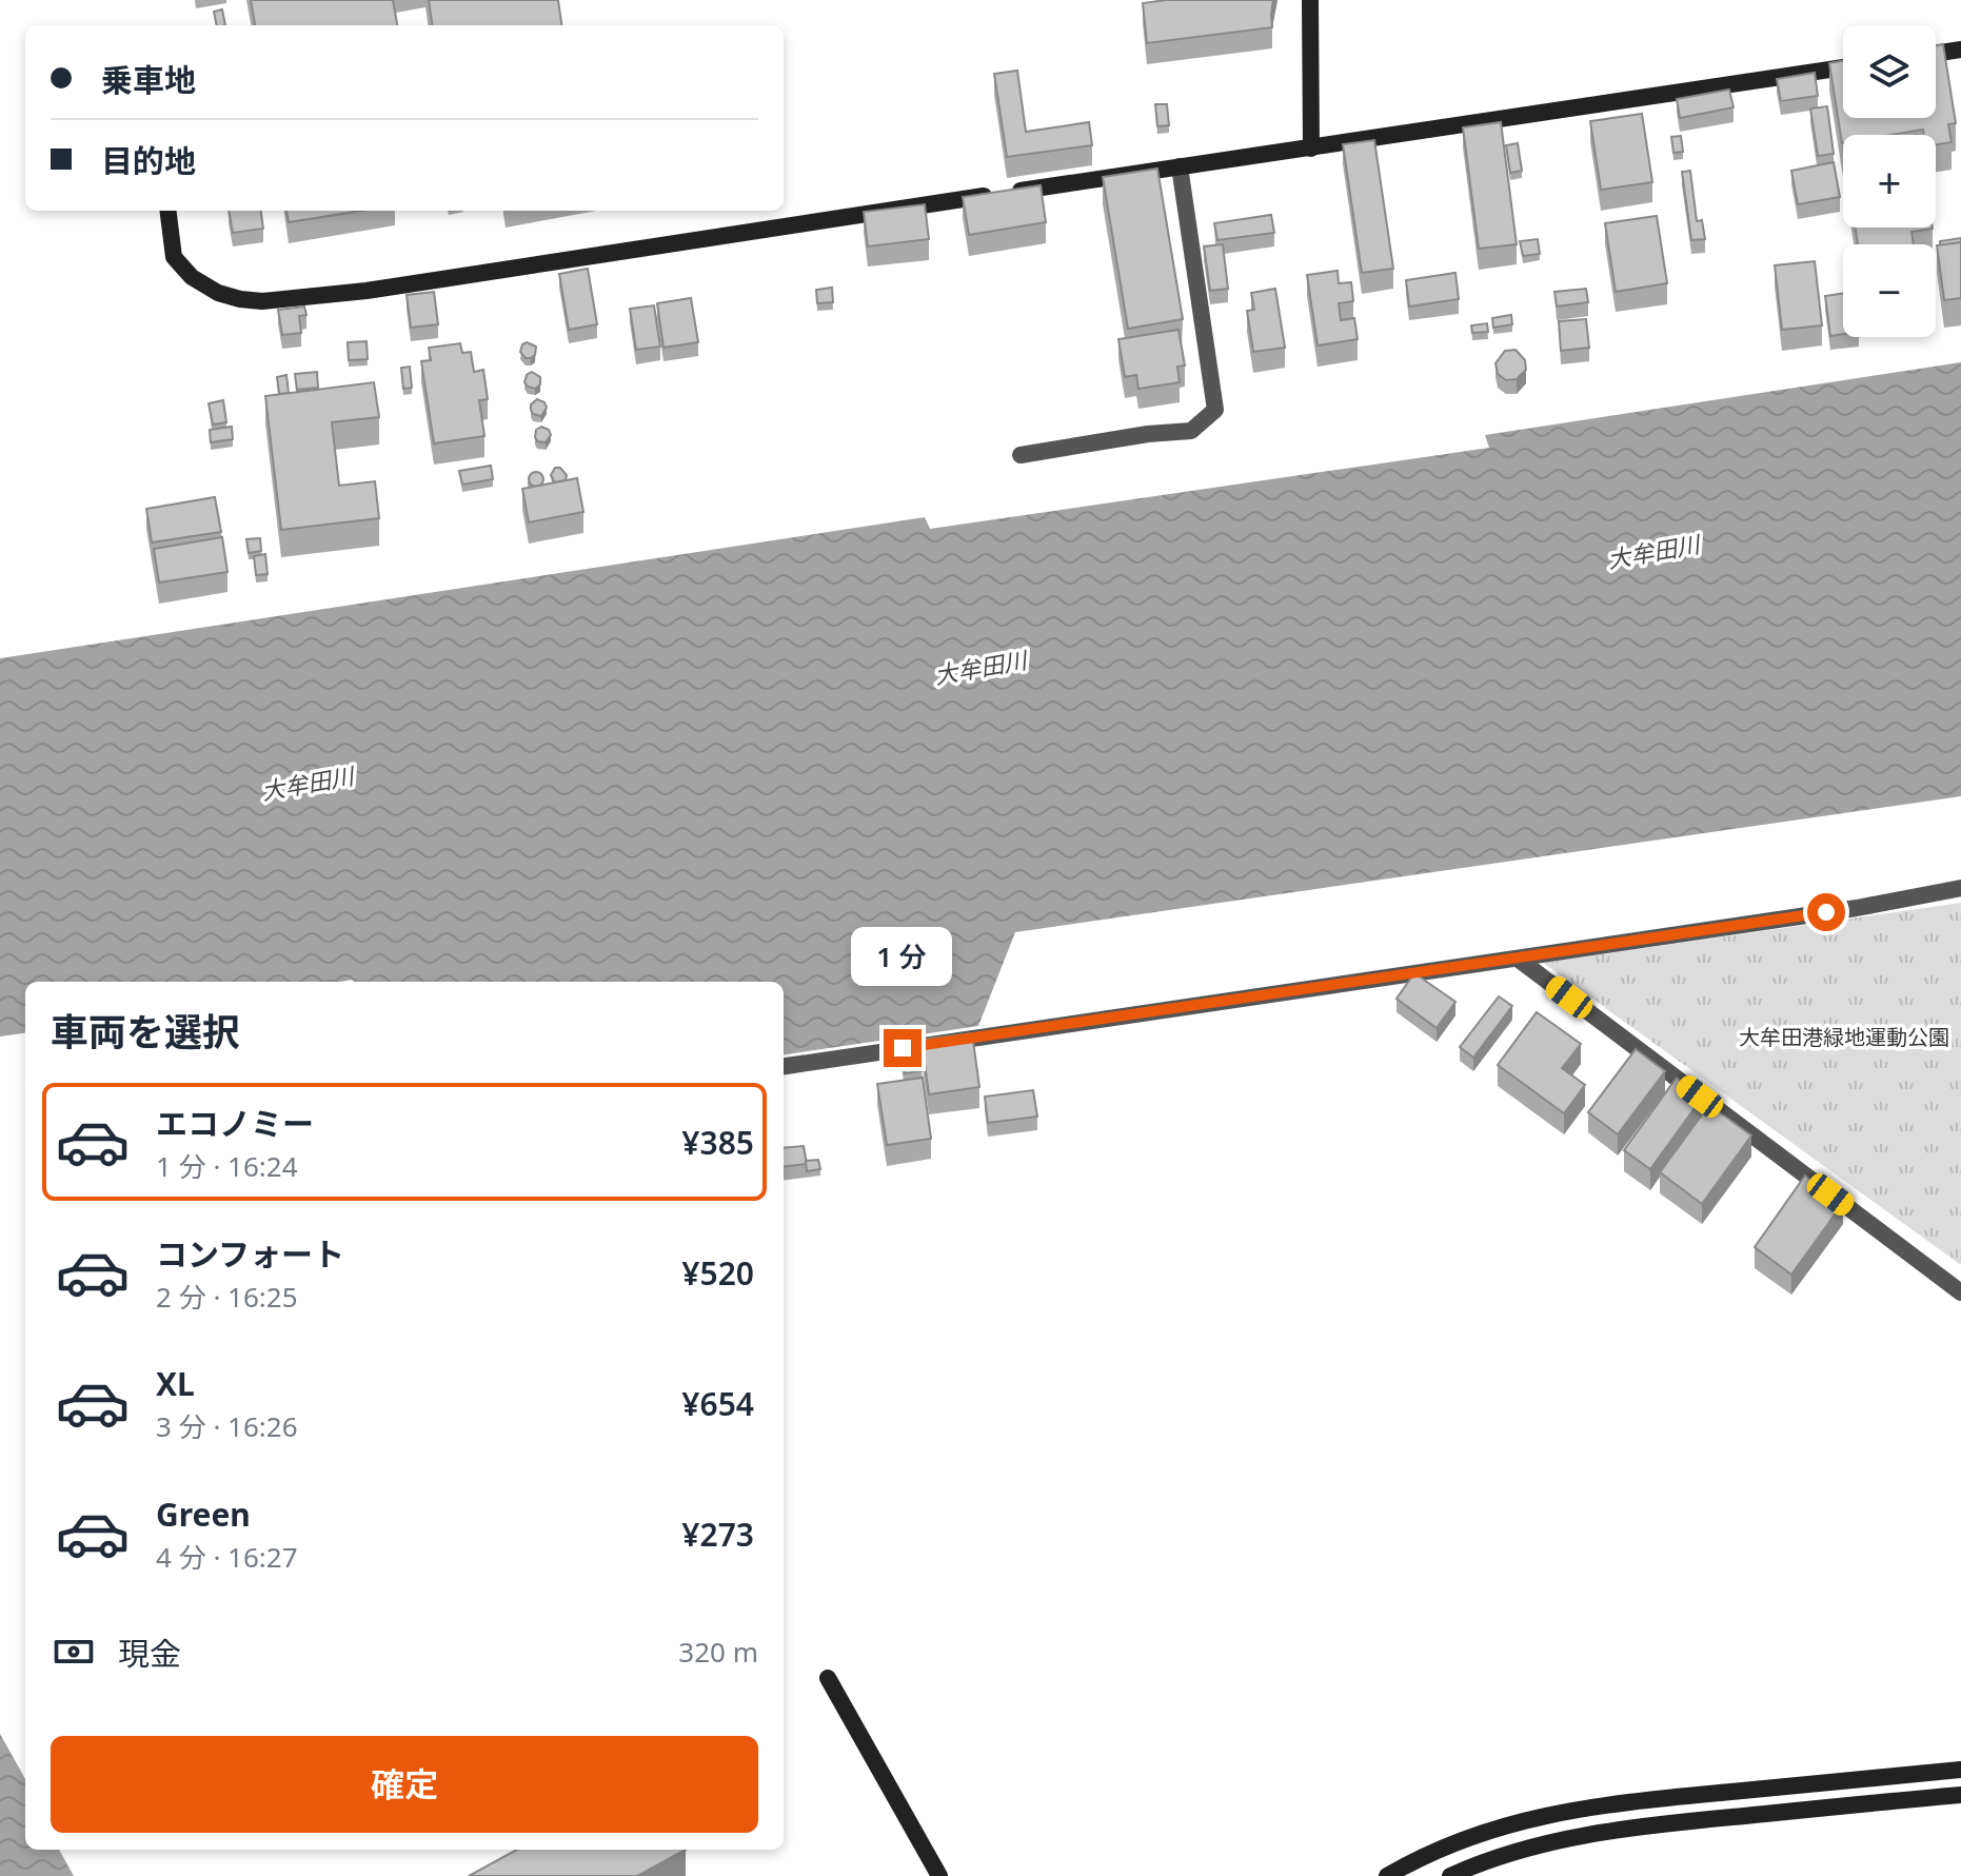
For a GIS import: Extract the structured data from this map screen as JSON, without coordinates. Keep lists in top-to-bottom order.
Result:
{
  "water": ["大牟田川"],
  "parks": ["大牟田港緑地運動公園"],
  "page": {
    "map_buttons": ["+", "−"],
    "banner": ["乗車地", "目的地"],
    "bubble": "1 分",
    "heading": "車両を選択",
    "list": [
      {
        "name": "エコノミー",
        "note": "1 分 · 16:24",
        "value": "¥385"
      },
      {
        "name": "コンフォート",
        "note": "2 分 · 16:25",
        "value": "¥520"
      },
      {
        "name": "XL",
        "note": "3 分 · 16:26",
        "value": "¥654"
      },
      {
        "name": "Green",
        "note": "4 分 · 16:27",
        "value": "¥273"
      }
    ],
    "pay": ["現金", "320 m"],
    "buttons": "確定"
  }
}
